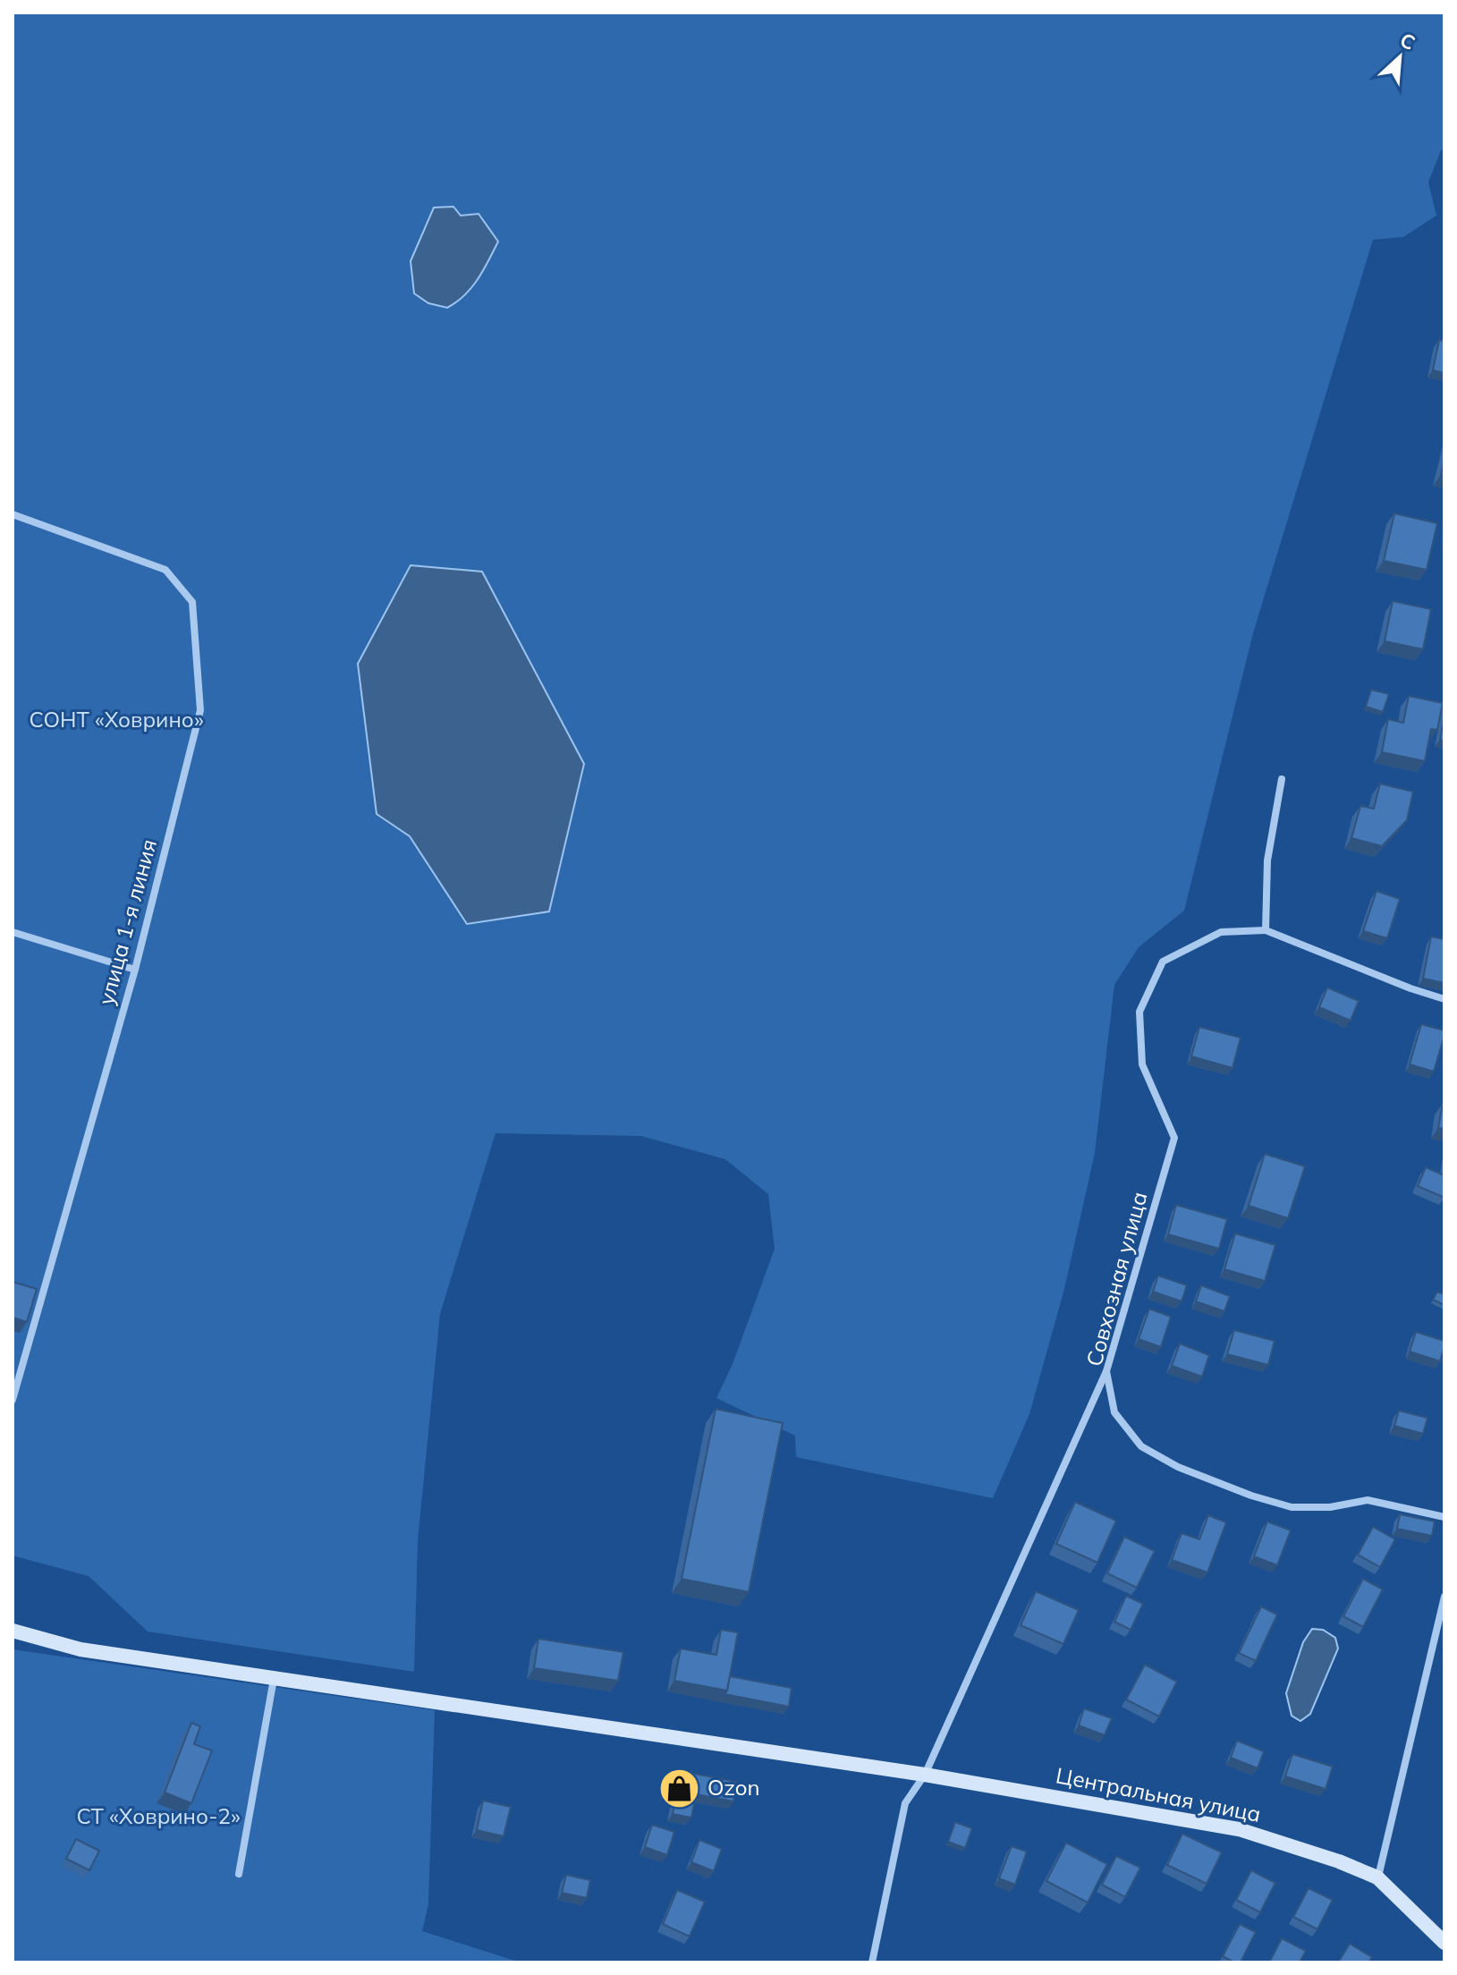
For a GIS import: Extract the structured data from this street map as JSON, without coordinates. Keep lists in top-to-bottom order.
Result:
{
  "streets": {
    "street": ["улица 1-я линия", "Совхозная улица", "Центральная улица"]
  },
  "parks": ["СОНТ «Ховрино»", "СТ «Ховрино-2»"],
  "places": {
    "shop": ["Ozon"]
  },
  "north": "top right"
}
